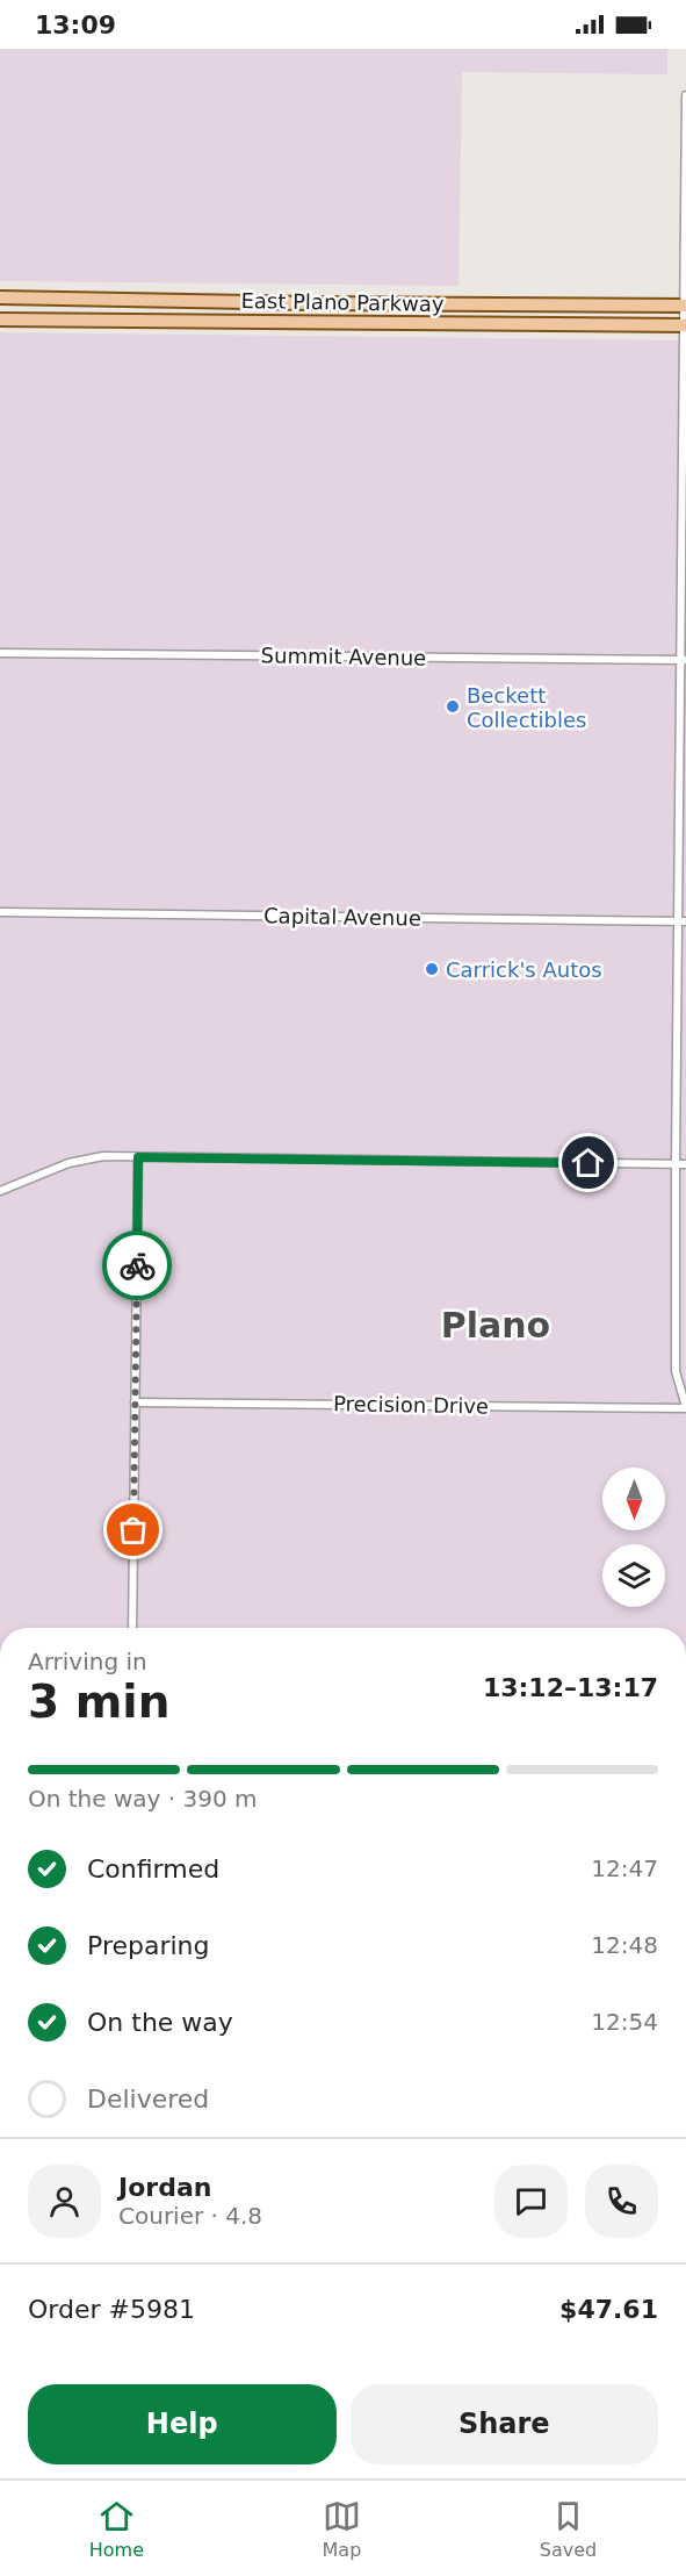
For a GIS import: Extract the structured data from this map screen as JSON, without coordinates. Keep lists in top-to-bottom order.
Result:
{
  "streets": {
    "main road": ["East Plano Parkway"],
    "street": ["Summit Avenue", "Capital Avenue", "Precision Drive"]
  },
  "districts": ["Plano"],
  "places": ["Beckett Collectibles", "Carrick's Autos"],
  "north": "bottom",
  "page": {
    "status": "13:09",
    "heading": ["3 min", "Arriving in", "13:12–13:17"],
    "panel": [
      "Jordan",
      "Courier · 4.8",
      "Order #5981",
      "$47.61"
    ],
    "bar": "On the way · 390 m",
    "list": [
      ["Confirmed", "12:47"],
      ["Preparing", "12:48"],
      ["On the way", "12:54"],
      "Delivered"
    ],
    "buttons": ["Help", "Share"],
    "tabs": ["Home", "Map", "Saved"]
  }
}
